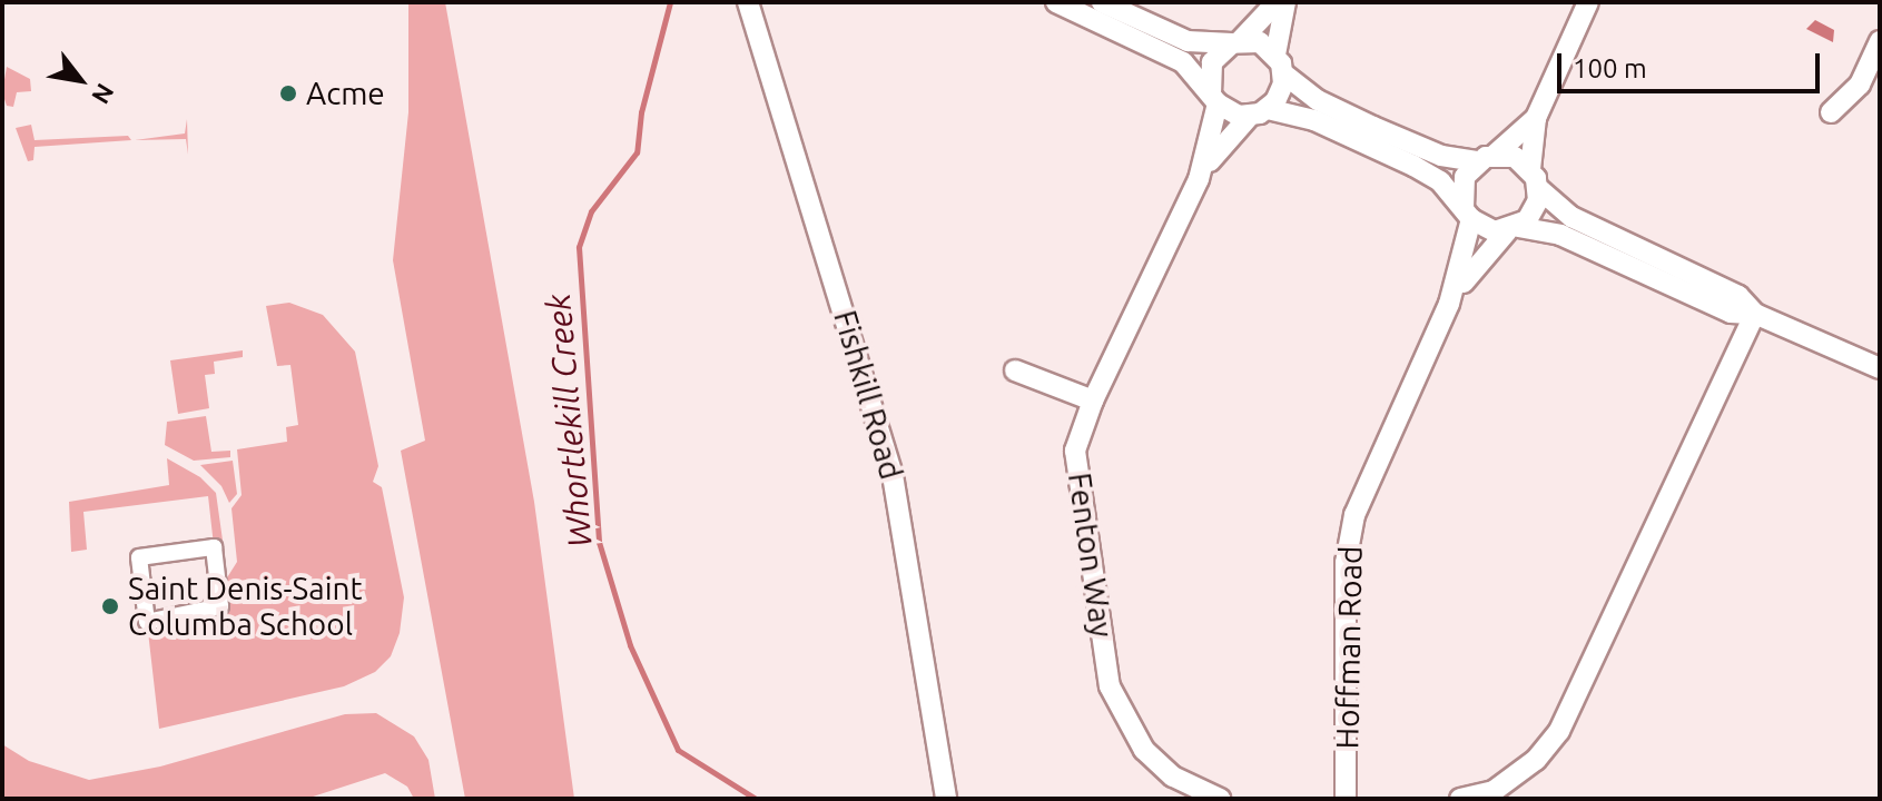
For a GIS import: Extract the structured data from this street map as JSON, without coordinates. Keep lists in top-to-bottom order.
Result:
{
  "streets": {
    "street": ["Fishkill Road", "Fenton Way", "Hoffman Road"]
  },
  "water": ["Whortlekill Creek"],
  "places": ["Acme", "Saint Denis-Saint Columba School"],
  "scale_bar": "100 m",
  "north": "bottom right"
}
